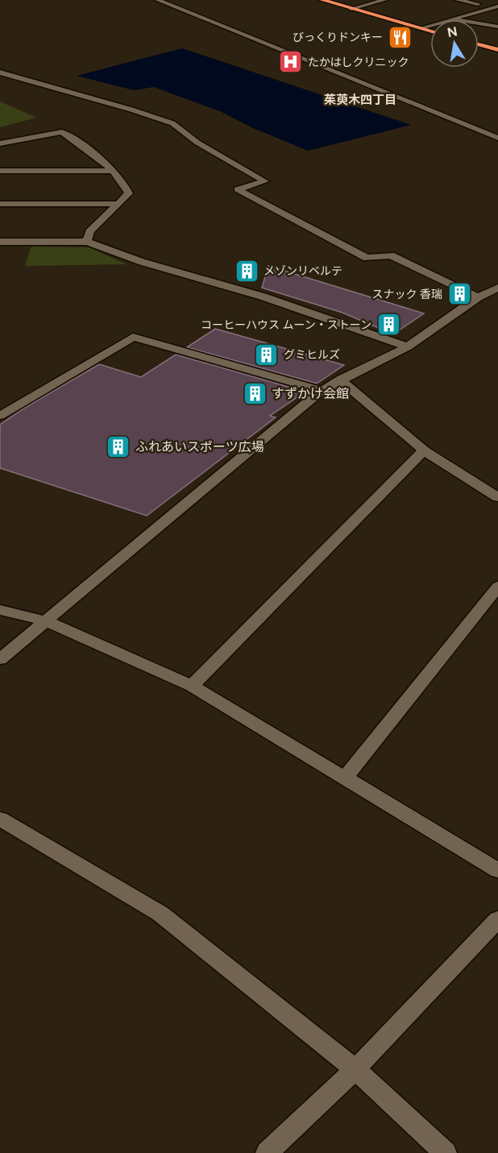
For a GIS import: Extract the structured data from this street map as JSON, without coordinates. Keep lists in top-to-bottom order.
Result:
{
  "districts": ["茱萸木四丁目"],
  "places": {
    "restaurant": ["びっくりドンキー"],
    "hospital": ["たかはしクリニック"],
    "building": [
      "メゾンリベルテ",
      "スナック 香瑞",
      "コーヒーハウス ムーン・ストーン",
      "グミヒルズ",
      "すずかけ会館",
      "ふれあいスポーツ広場"
    ]
  },
  "north": "top"
}
